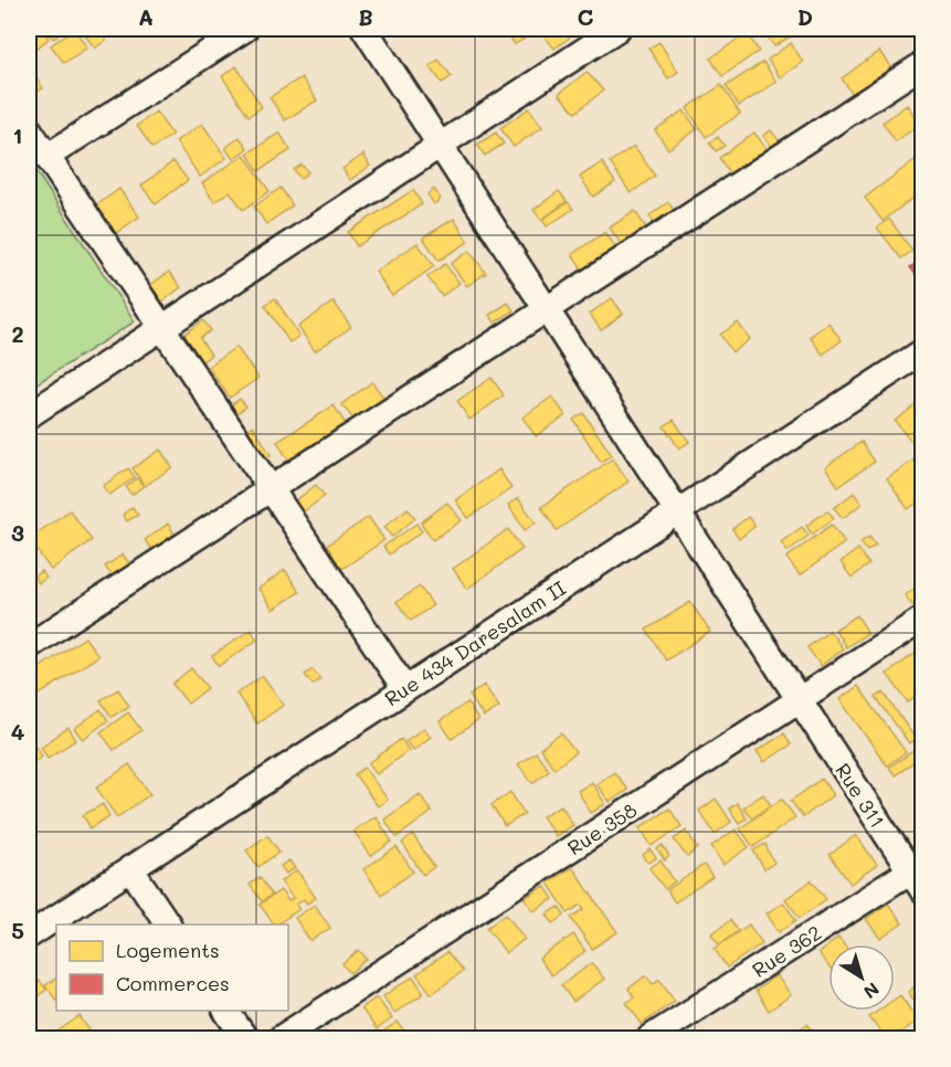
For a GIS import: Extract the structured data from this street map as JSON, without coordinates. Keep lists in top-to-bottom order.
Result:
{
  "streets": {
    "street": [
      "Rue 434 Daresalam II",
      "Rue 311",
      "Rue 358",
      "Rue 362"
    ]
  },
  "crossings": [
    ["Rue 434 Daresalam II", "Rue 311"],
    ["Rue 311", "Rue 358"],
    ["Rue 311", "Rue 362"]
  ],
  "legend": ["Logements", "Commerces"],
  "north": "bottom right",
  "grid": {
    "columns": [
      "A",
      "B",
      "C",
      "D"
    ],
    "rows": [
      "1",
      "2",
      "3",
      "4",
      "5"
    ]
  }
}
